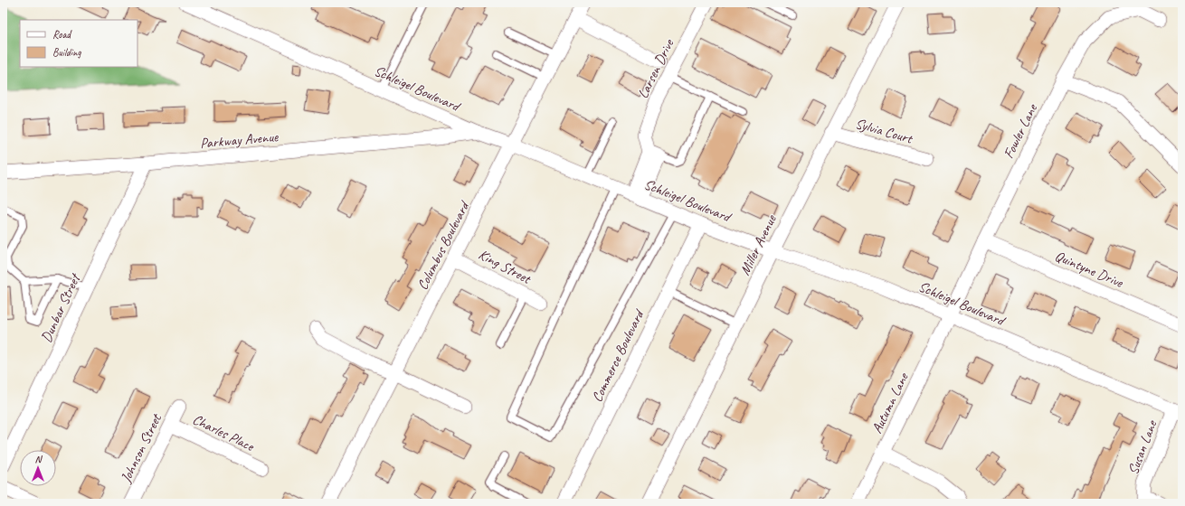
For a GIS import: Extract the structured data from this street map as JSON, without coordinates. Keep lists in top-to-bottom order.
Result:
{
  "streets": {
    "street": [
      "Larsen Drive",
      "Schleigel Boulevard",
      "Sylvia Court",
      "Fowler Lane",
      "Parkway Avenue",
      "Miller Avenue",
      "Columbus Boulevard",
      "King Street",
      "Quintyne Drive",
      "Dunbar Street",
      "Commerce Boulevard",
      "Autumn Lane",
      "Charles Place",
      "Susan Lane",
      "Johnson Street"
    ]
  },
  "crossings": [
    ["Schleigel Boulevard", "Fowler Lane"],
    ["Schleigel Boulevard", "Parkway Avenue"],
    ["Schleigel Boulevard", "Miller Avenue"],
    ["Schleigel Boulevard", "Columbus Boulevard"],
    ["Schleigel Boulevard", "Commerce Boulevard"],
    ["Schleigel Boulevard", "Autumn Lane"],
    ["Schleigel Boulevard", "Susan Lane"],
    ["Sylvia Court", "Miller Avenue"],
    ["Fowler Lane", "Quintyne Drive"],
    ["Fowler Lane", "Autumn Lane"],
    ["Parkway Avenue", "Dunbar Street"],
    ["Columbus Boulevard", "King Street"],
    ["Charles Place", "Johnson Street"]
  ],
  "legend": ["Road", "Building"],
  "north": "top"
}
